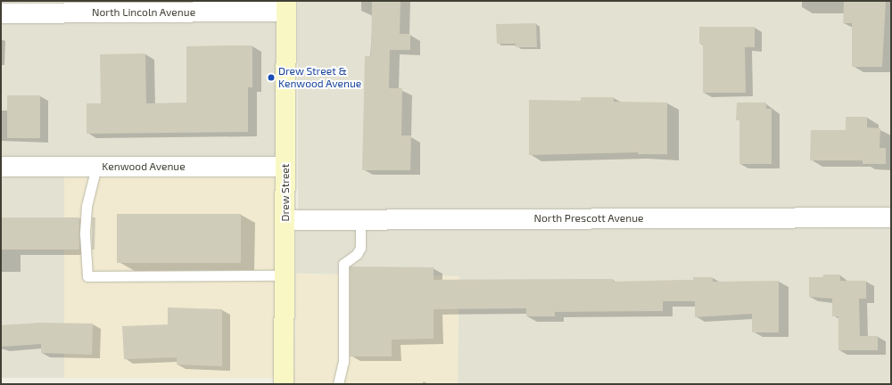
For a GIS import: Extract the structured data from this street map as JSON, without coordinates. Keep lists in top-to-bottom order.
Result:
{
  "streets": {
    "main road": ["Drew Street"],
    "street": ["North Lincoln Avenue", "Kenwood Avenue", "North Prescott Avenue"]
  },
  "crossings": [
    ["North Lincoln Avenue", "Drew Street"],
    ["Kenwood Avenue", "Drew Street"],
    ["Drew Street", "North Prescott Avenue"]
  ],
  "places": ["Drew Street & Kenwood Avenue"]
}
